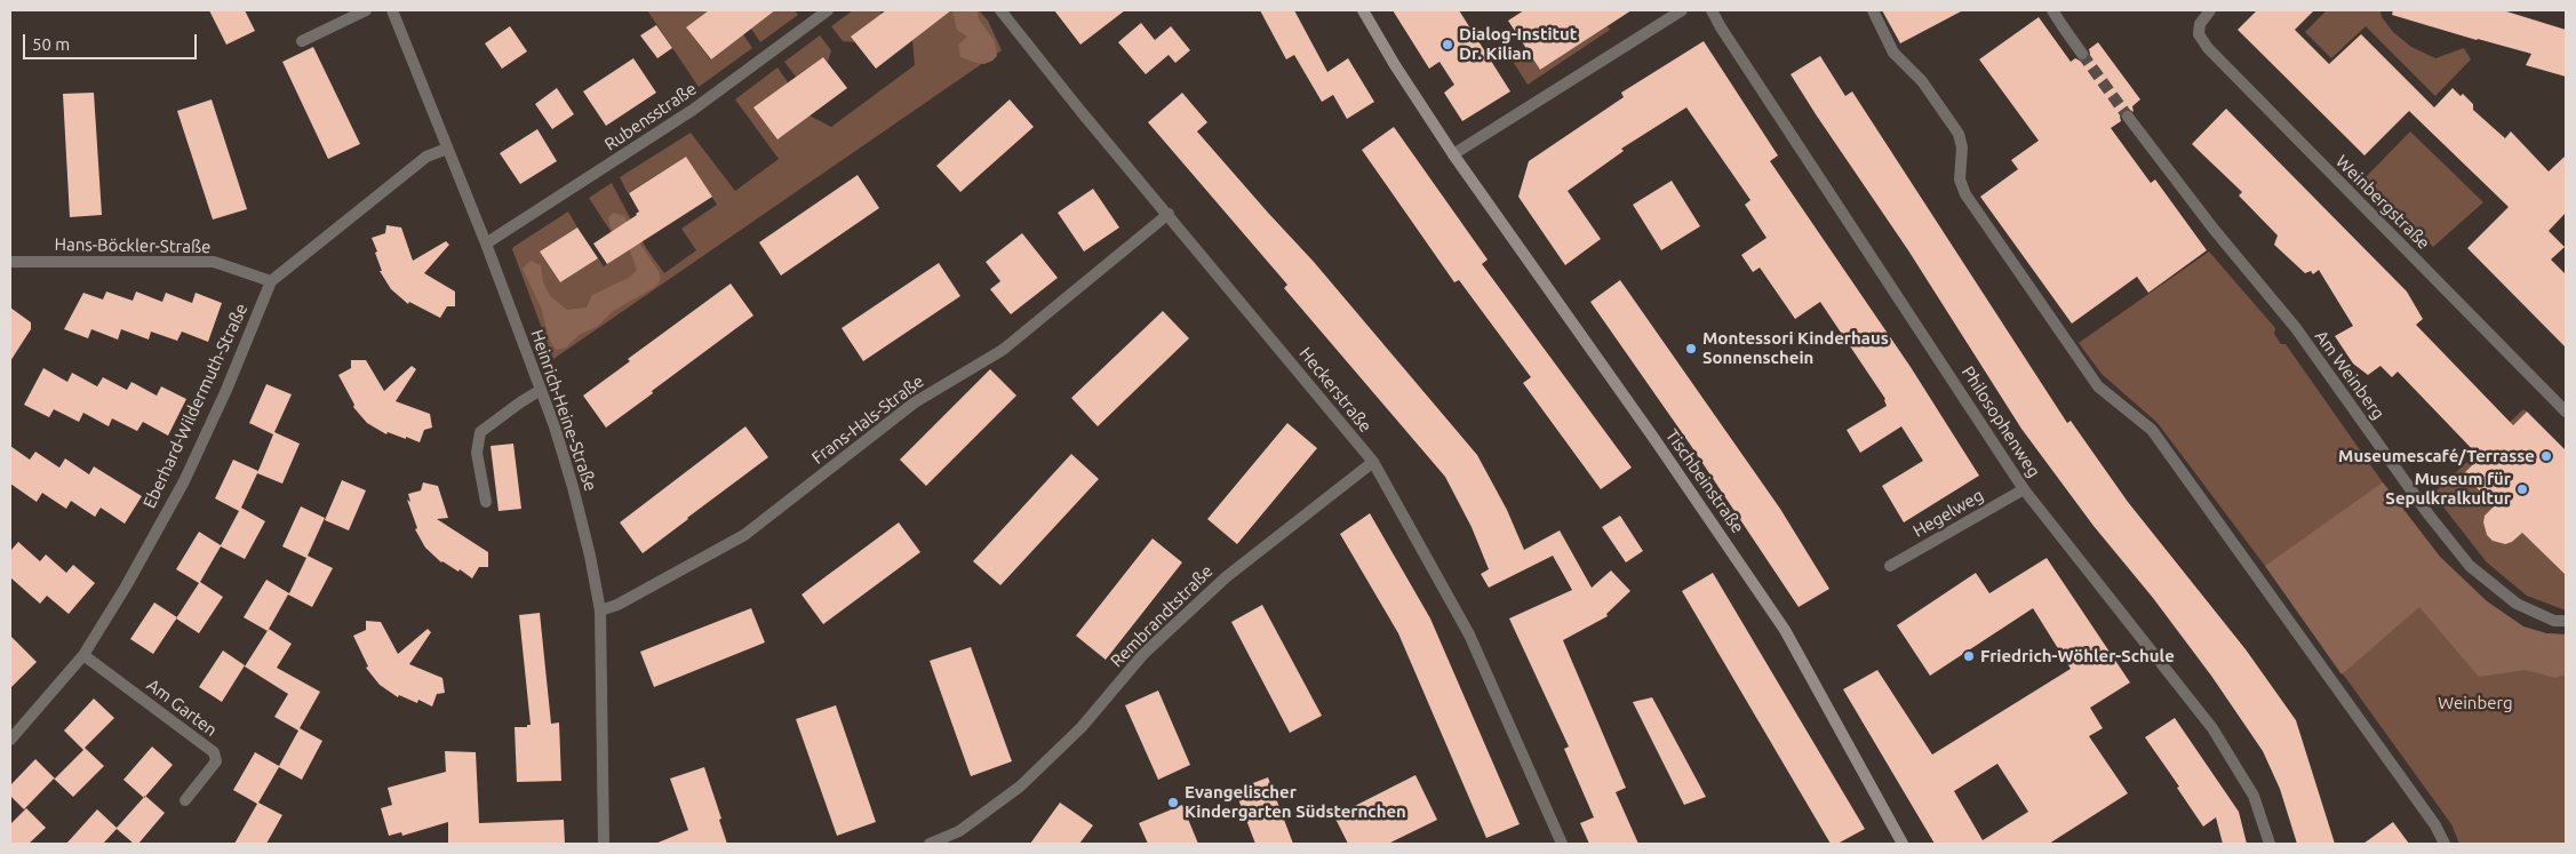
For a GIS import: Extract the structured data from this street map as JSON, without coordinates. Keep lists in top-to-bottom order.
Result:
{
  "streets": {
    "main road": ["Tischbeinstraße"],
    "street": [
      "Rubensstraße",
      "Weinbergstraße",
      "Hans-Böckler-Straße",
      "Am Weinberg",
      "Heckerstraße",
      "Eberhard-Wildermuth-Straße",
      "Heinrich-Heine-Straße",
      "Frans-Hals-Straße",
      "Philosophenweg",
      "Hegelweg",
      "Rembrandtstraße",
      "Am Garten"
    ]
  },
  "crossings": [
    ["Rubensstraße", "Heinrich-Heine-Straße"],
    ["Hans-Böckler-Straße", "Eberhard-Wildermuth-Straße"],
    ["Heckerstraße", "Frans-Hals-Straße"],
    ["Heckerstraße", "Rembrandtstraße"],
    ["Eberhard-Wildermuth-Straße", "Am Garten"],
    ["Heinrich-Heine-Straße", "Frans-Hals-Straße"],
    ["Philosophenweg", "Hegelweg"]
  ],
  "parks": ["Weinberg"],
  "places": [
    "Dialog-Institut Dr. Kilian",
    "Montessori Kinderhaus Sonnenschein",
    "Museumescafé/Terrasse",
    "Museum für Sepulkralkultur",
    "Friedrich-Wöhler-Schule",
    "Evangelischer Kindergarten Südsternchen"
  ],
  "scale_bar": "50 m"
}
